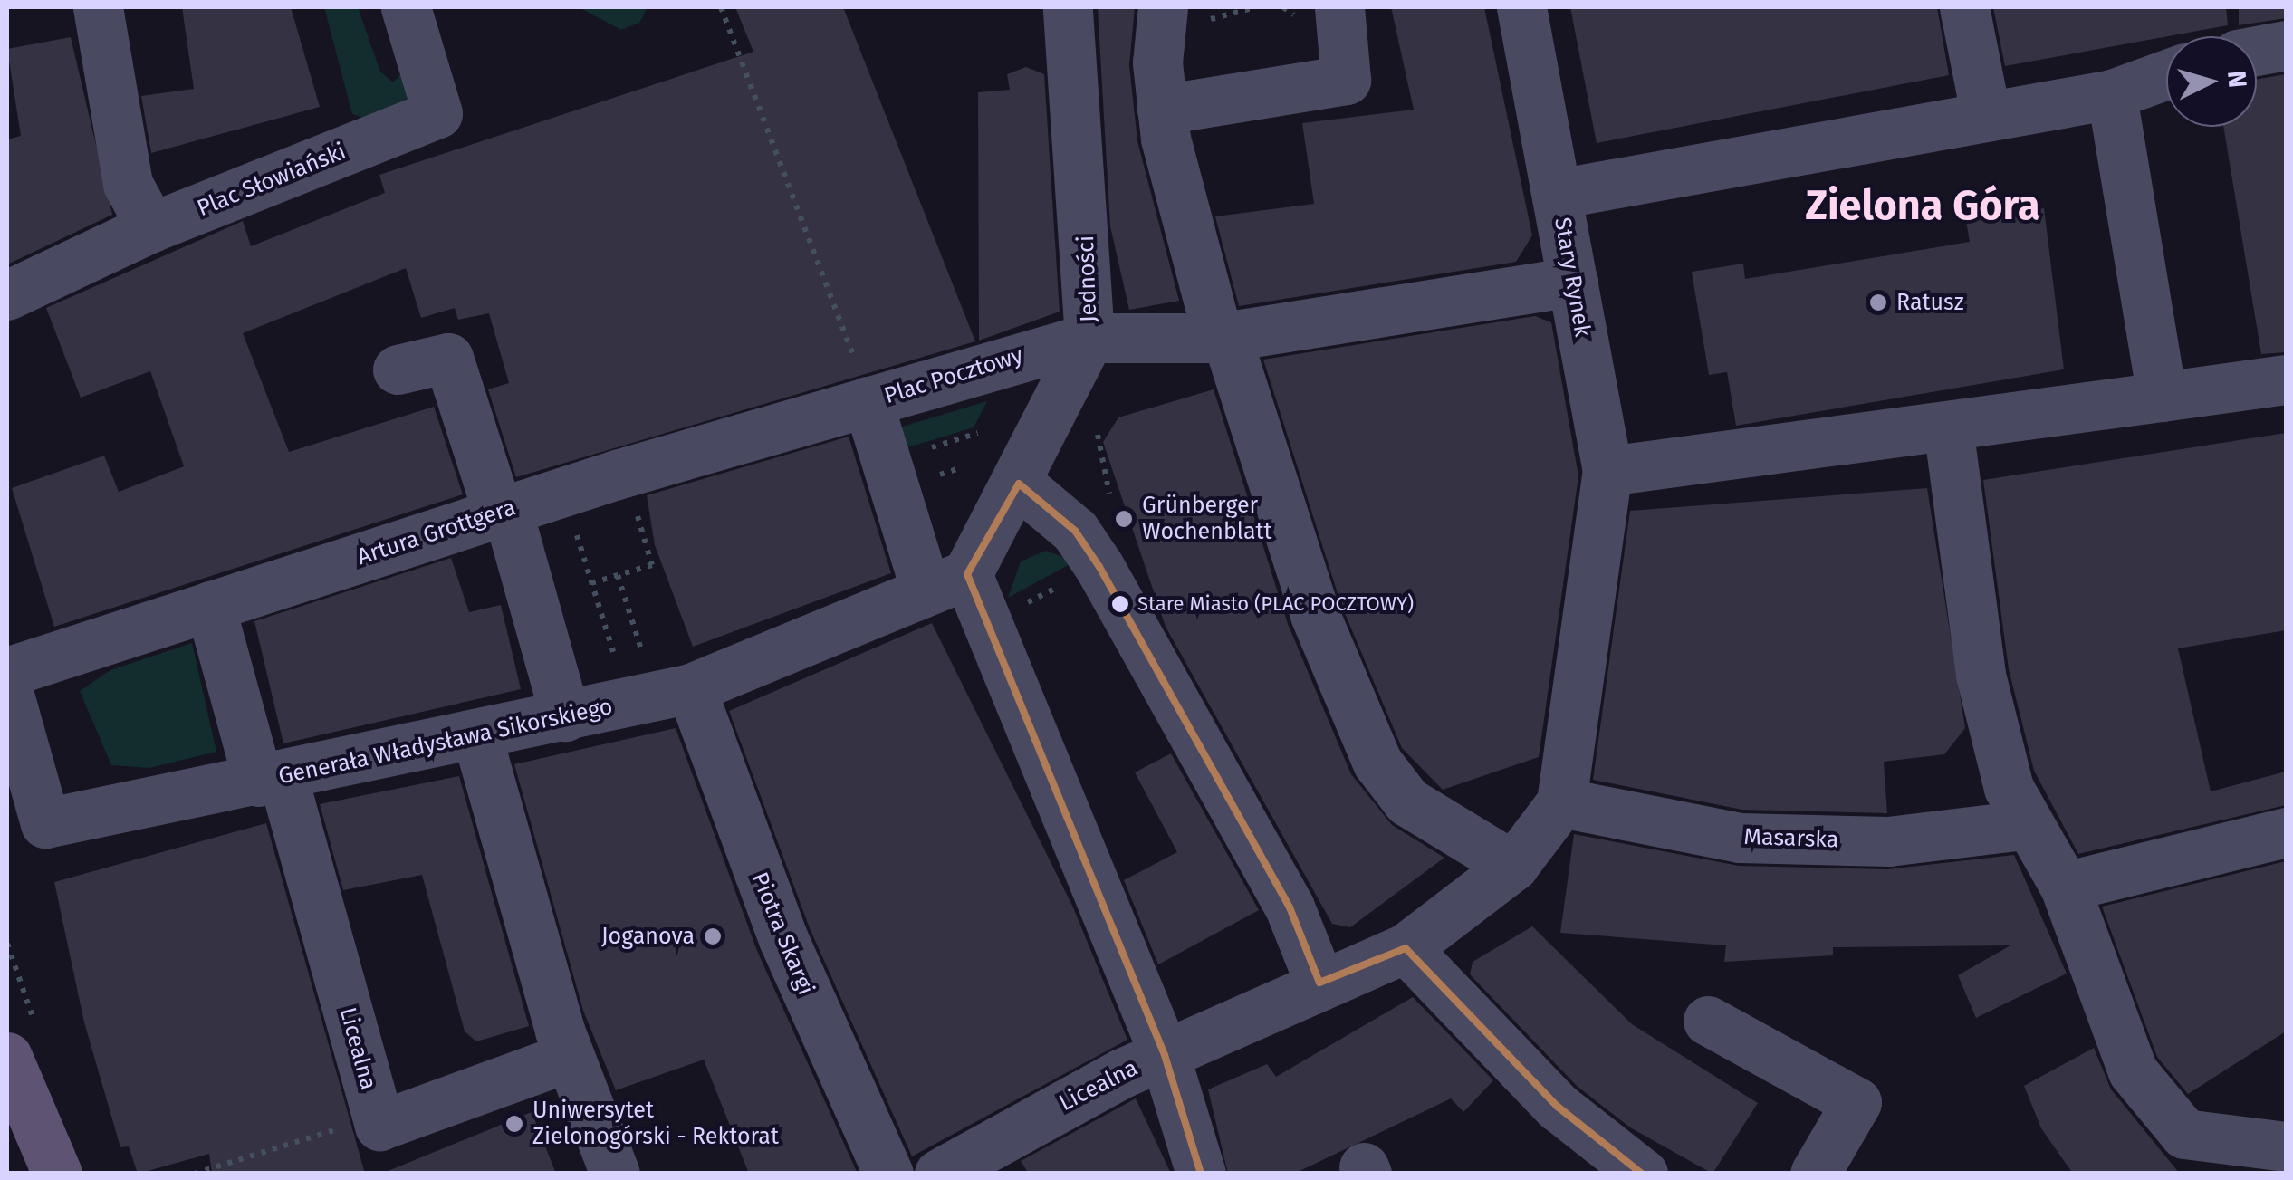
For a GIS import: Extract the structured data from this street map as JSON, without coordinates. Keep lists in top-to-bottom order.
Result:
{
  "streets": {
    "street": [
      "Plac Słowiański",
      "Stary Rynek",
      "Jedności",
      "Plac Pocztowy",
      "Artura Grottgera",
      "Generała Władysława Sikorskiego",
      "Masarska",
      "Piotra Skargi",
      "Licealna"
    ]
  },
  "crossings": [
    ["Stary Rynek", "Plac Pocztowy"],
    ["Stary Rynek", "Masarska"],
    ["Jedności", "Plac Pocztowy"],
    ["Jedności", "Generała Władysława Sikorskiego"],
    ["Plac Pocztowy", "Artura Grottgera"],
    ["Plac Pocztowy", "Generała Władysława Sikorskiego"],
    ["Plac Pocztowy", "Licealna"],
    ["Artura Grottgera", "Licealna"],
    ["Generała Władysława Sikorskiego", "Piotra Skargi"],
    ["Generała Władysława Sikorskiego", "Licealna"]
  ],
  "districts": ["Zielona Góra"],
  "places": [
    "Ratusz",
    "Grünberger Wochenblatt",
    "Stare Miasto (PLAC POCZTOWY)",
    "Joganova",
    "Uniwersytet Zielonogórski - Rektorat"
  ],
  "north": "right"
}
